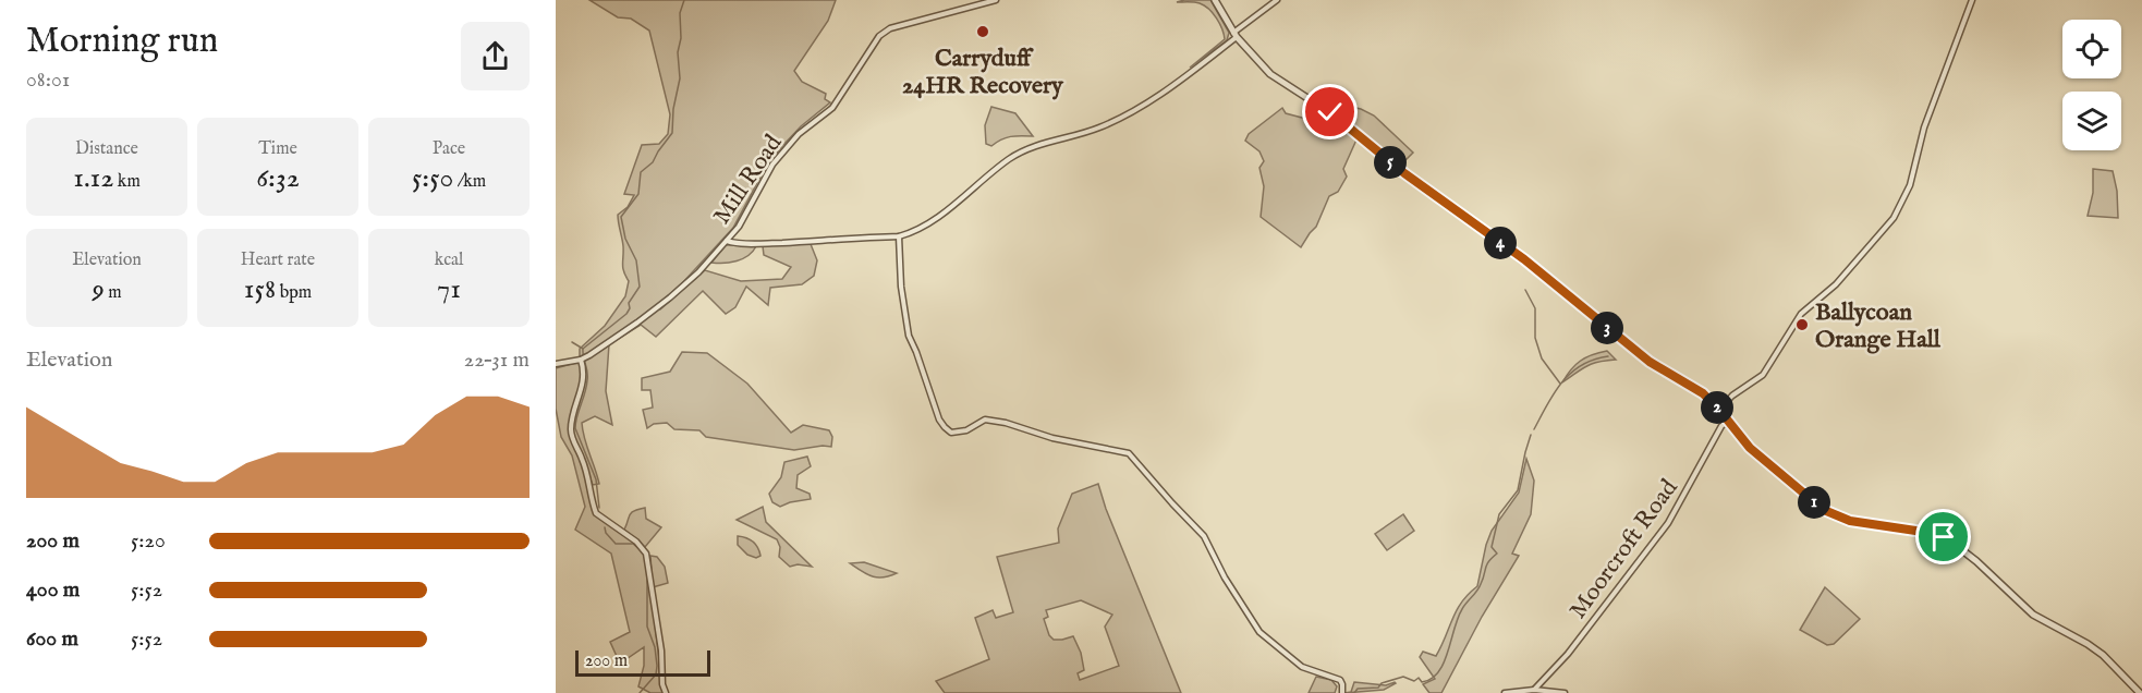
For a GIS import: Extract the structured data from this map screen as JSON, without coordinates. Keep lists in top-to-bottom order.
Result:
{
  "streets": {
    "street": ["Mill Road", "Moorcroft Road"]
  },
  "places": ["Carryduff 24HR Recovery", "Ballycoan Orange Hall"],
  "scale_bar": "200 m",
  "page": {
    "heading": ["Morning run", "08:01"],
    "stats": [
      ["Distance", "1.12 km"],
      ["Time", "6:32"],
      ["Pace", "5:50 /km"],
      ["Elevation", "9 m"],
      ["Heart rate", "158 bpm"],
      ["kcal", "71"]
    ],
    "pins": [
      "5",
      "4",
      "3",
      "2",
      "1"
    ],
    "chart": ["Elevation", "22–31 m"],
    "list": [
      {
        "name": "200 m",
        "note": "5:20"
      },
      {
        "name": "400 m",
        "note": "5:52"
      },
      {
        "name": "600 m",
        "note": "5:52"
      }
    ],
    "scale": "200 m"
  }
}
